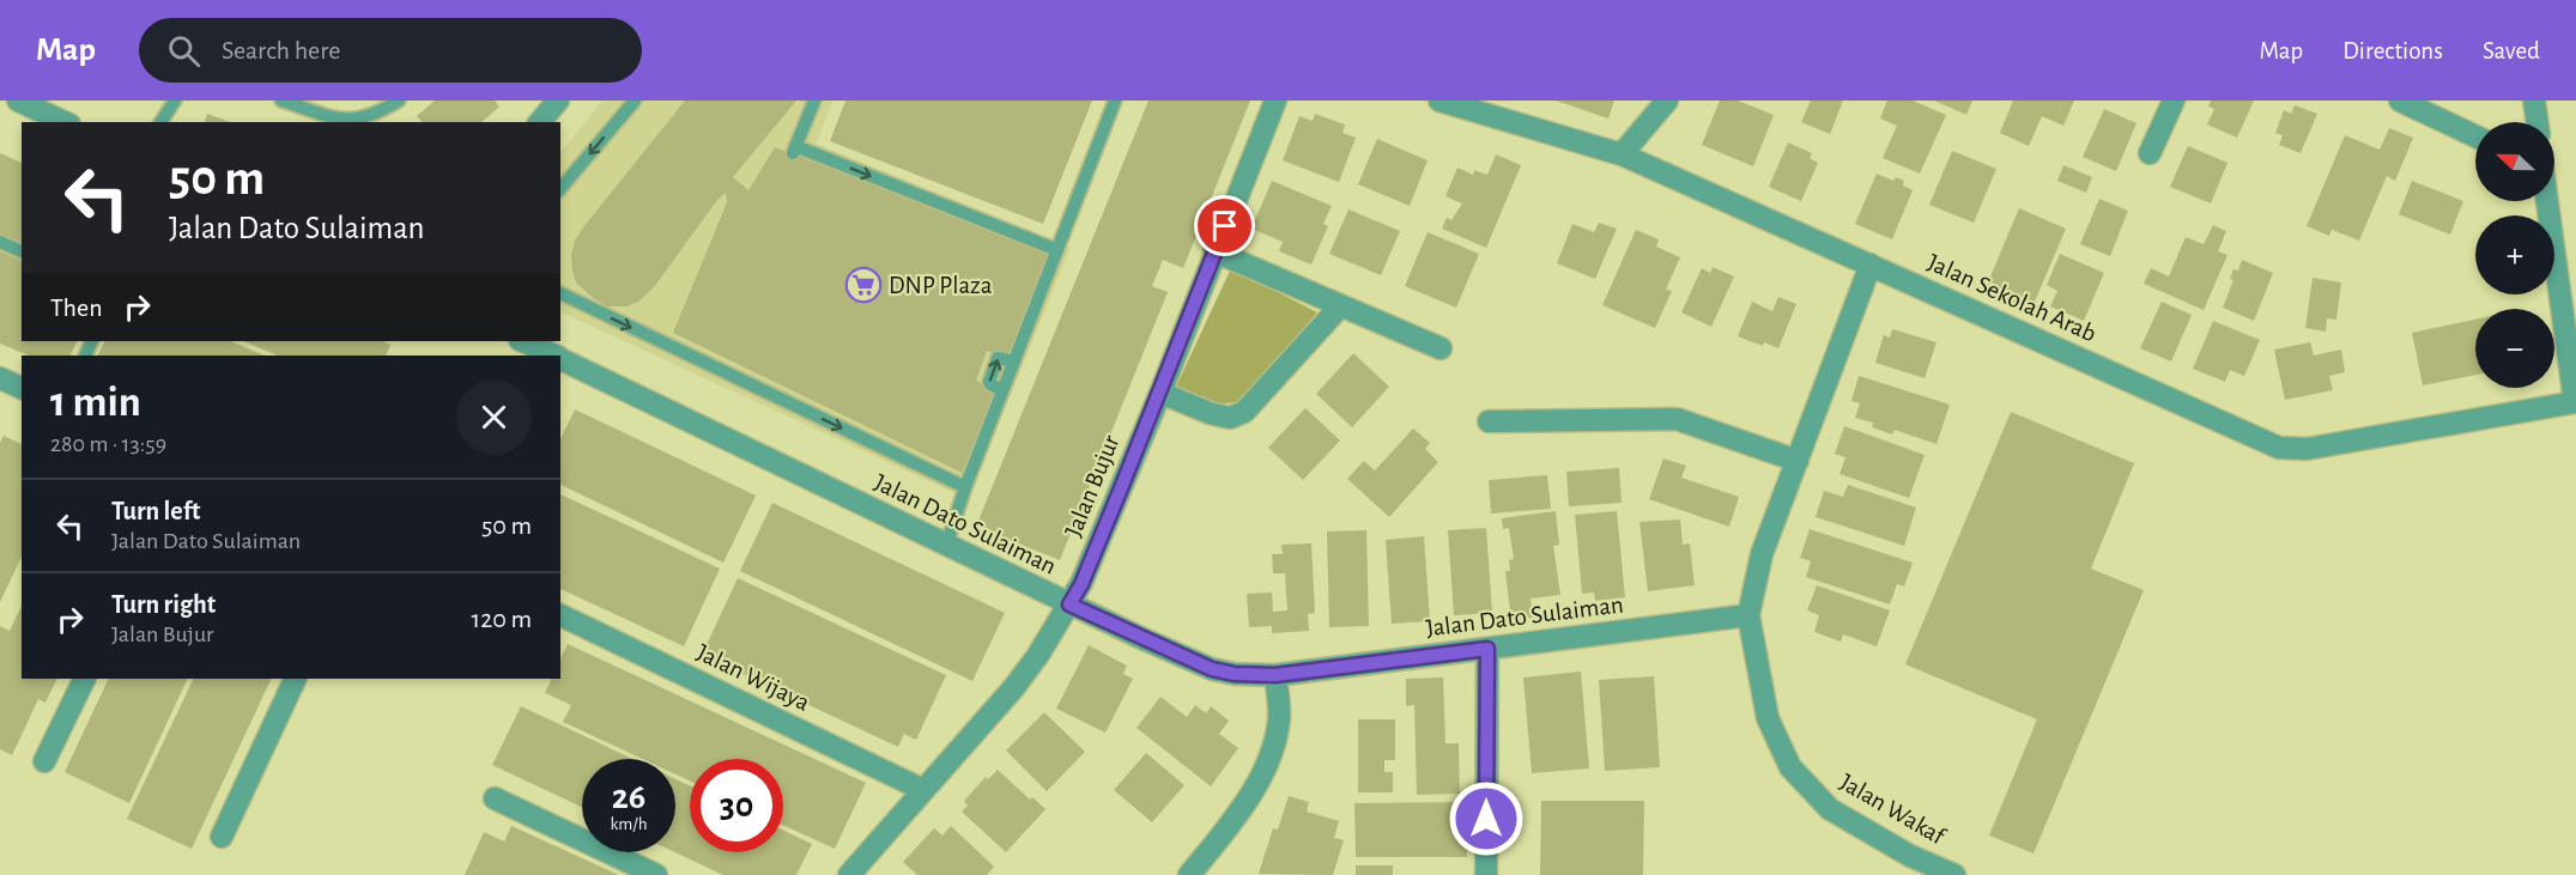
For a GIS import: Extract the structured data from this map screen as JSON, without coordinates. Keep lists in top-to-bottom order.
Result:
{
  "streets": {
    "street": [
      "Jalan Sekolah Arab",
      "Jalan Bujur",
      "Jalan Dato Sulaiman",
      "Jalan Wijaya",
      "Jalan Wakaf"
    ]
  },
  "crossings": [
    ["Jalan Sekolah Arab", "Jalan Wakaf"],
    ["Jalan Bujur", "Jalan Dato Sulaiman"],
    ["Jalan Bujur", "Jalan Wijaya"],
    ["Jalan Dato Sulaiman", "Jalan Wakaf"]
  ],
  "places": {
    "supermarket": ["DNP Plaza"]
  },
  "north": "left",
  "page": {
    "header": "Map",
    "search": "Search here",
    "nav": ["Map", "Directions", "Saved"],
    "map_buttons": ["+", "−"],
    "turn": ["50 m", "Jalan Dato Sulaiman"],
    "then": "Then",
    "heading": ["1 min", "280 m · 13:59"],
    "list": [
      {
        "name": "Turn left",
        "note": "Jalan Dato Sulaiman",
        "value": "50 m"
      },
      {
        "name": "Turn right",
        "note": "Jalan Bujur",
        "value": "120 m"
      }
    ],
    "speed": "26 km/h",
    "limit": "30"
  }
}
